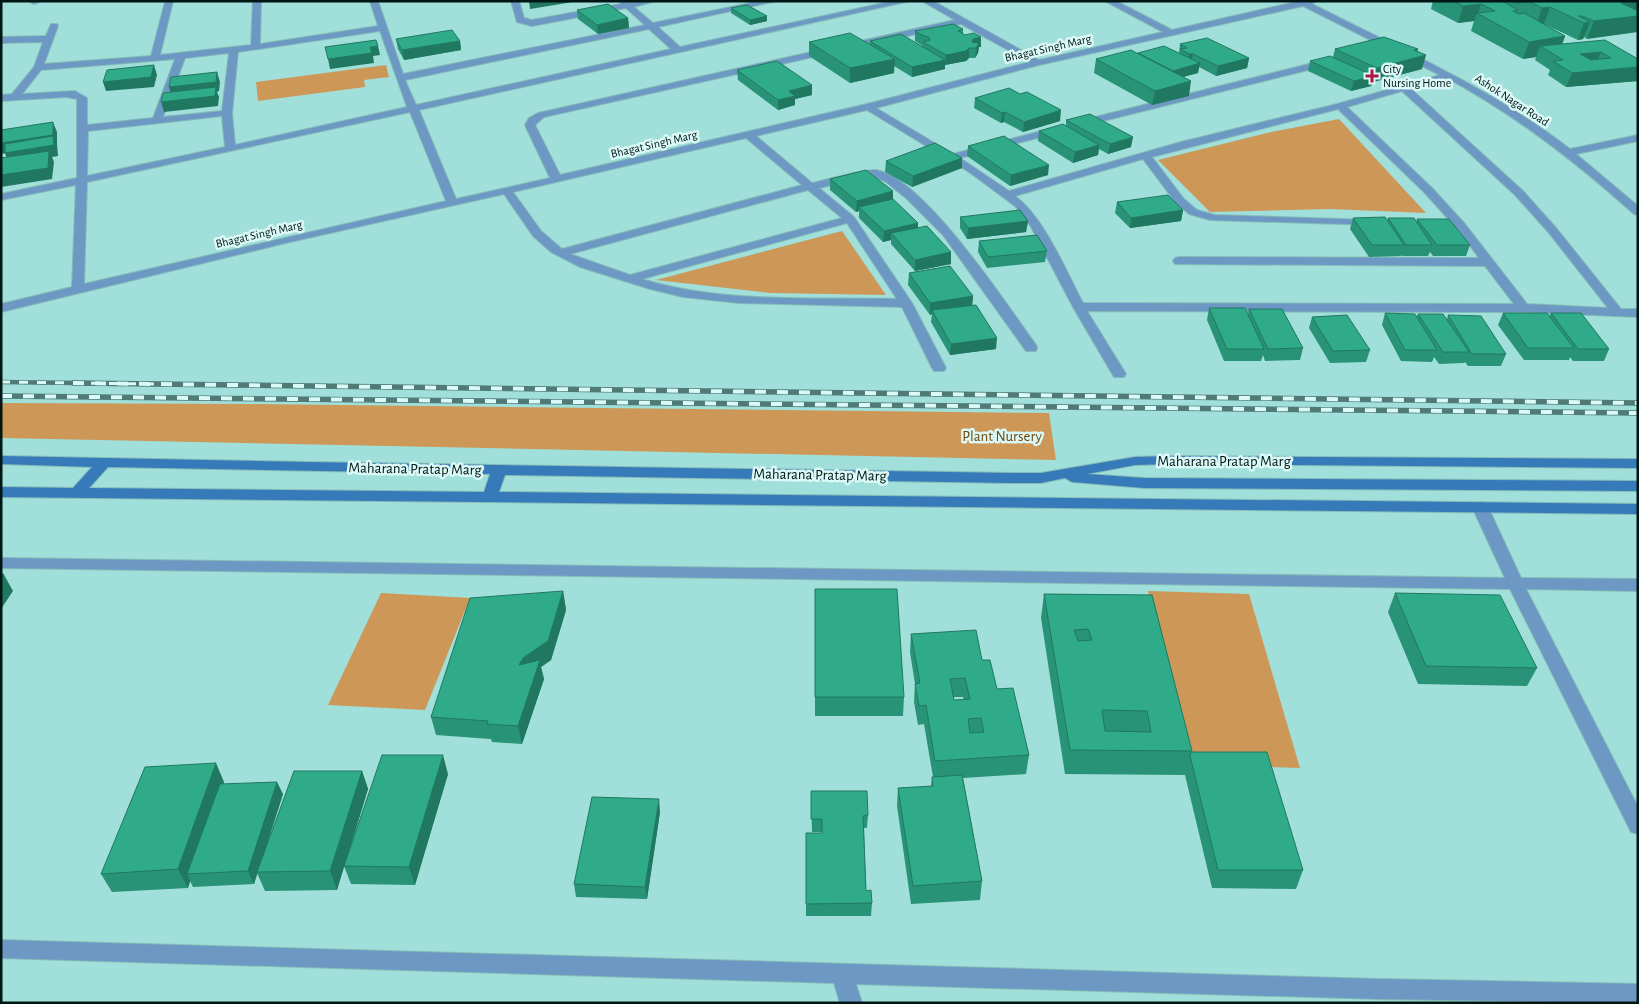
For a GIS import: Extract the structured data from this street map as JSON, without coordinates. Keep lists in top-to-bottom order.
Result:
{
  "streets": {
    "main road": ["Maharana Pratap Marg"],
    "street": ["Bhagat Singh Marg", "Ashok Nagar Road"]
  },
  "crossings": [
    ["Bhagat Singh Marg", "Ashok Nagar Road"]
  ],
  "parks": ["Plant Nursery"],
  "places": {
    "health": ["City Nursing Home"]
  }
}
